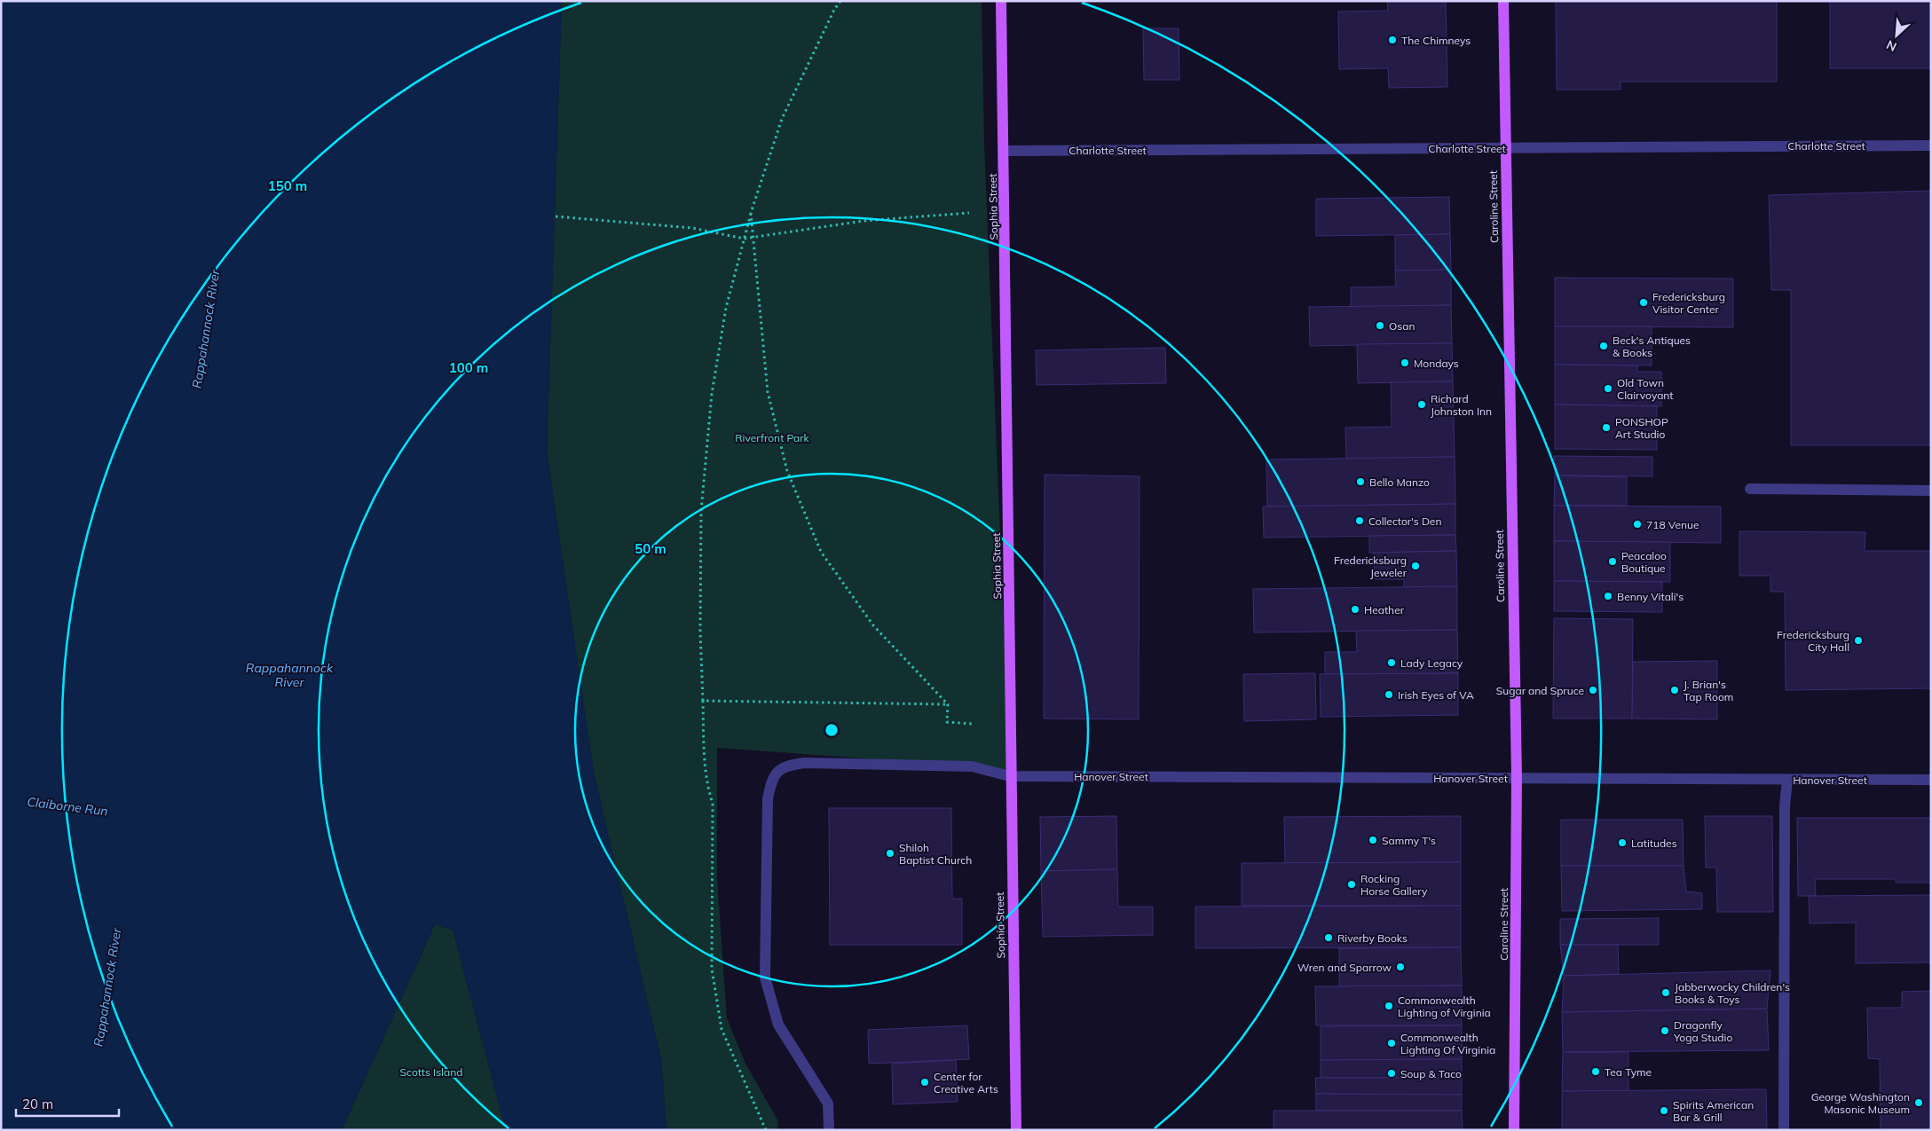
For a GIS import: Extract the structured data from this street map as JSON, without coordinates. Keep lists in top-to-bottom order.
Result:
{
  "streets": {
    "main road": ["Sophia Street", "Caroline Street"],
    "street": ["Charlotte Street", "Hanover Street"]
  },
  "crossings": [
    ["Charlotte Street", "Sophia Street"],
    ["Charlotte Street", "Caroline Street"],
    ["Sophia Street", "Hanover Street"],
    ["Caroline Street", "Hanover Street"]
  ],
  "water": ["Rappahannock River", "Claiborne Run"],
  "parks": ["Riverfront Park", "Scotts Island"],
  "places": [
    "The Chimneys",
    "Fredericksburg Visitor Center",
    "Osan",
    "Beck's Antiques & Books",
    "Mondays",
    "Old Town Clairvoyant",
    "Richard Johnston Inn",
    "PONSHOP Art Studio",
    "Bello Manzo",
    "Collector's Den",
    "718 Venue",
    "Peacaloo Boutique",
    "Fredericksburg Jeweler",
    "Benny Vitali's",
    "Heather",
    "Fredericksburg City Hall",
    "Lady Legacy",
    "Sugar and Spruce",
    "J. Brian's Tap Room",
    "Irish Eyes of VA",
    "Sammy T's",
    "Latitudes",
    "Shiloh Baptist Church",
    "Rocking Horse Gallery",
    "Riverby Books",
    "Wren and Sparrow",
    "Jabberwocky Children's Books & Toys",
    "Commonwealth Lighting of Virginia",
    "Dragonfly Yoga Studio",
    "Commonwealth Lighting Of Virginia",
    "Tea Tyme",
    "Soup & Taco",
    "Center for Creative Arts",
    "George Washington Masonic Museum",
    "Spirits American Bar & Grill"
  ],
  "scale_bar": "20 m",
  "north": "bottom left",
  "rings": ["150 m", "100 m", "50 m"]
}
